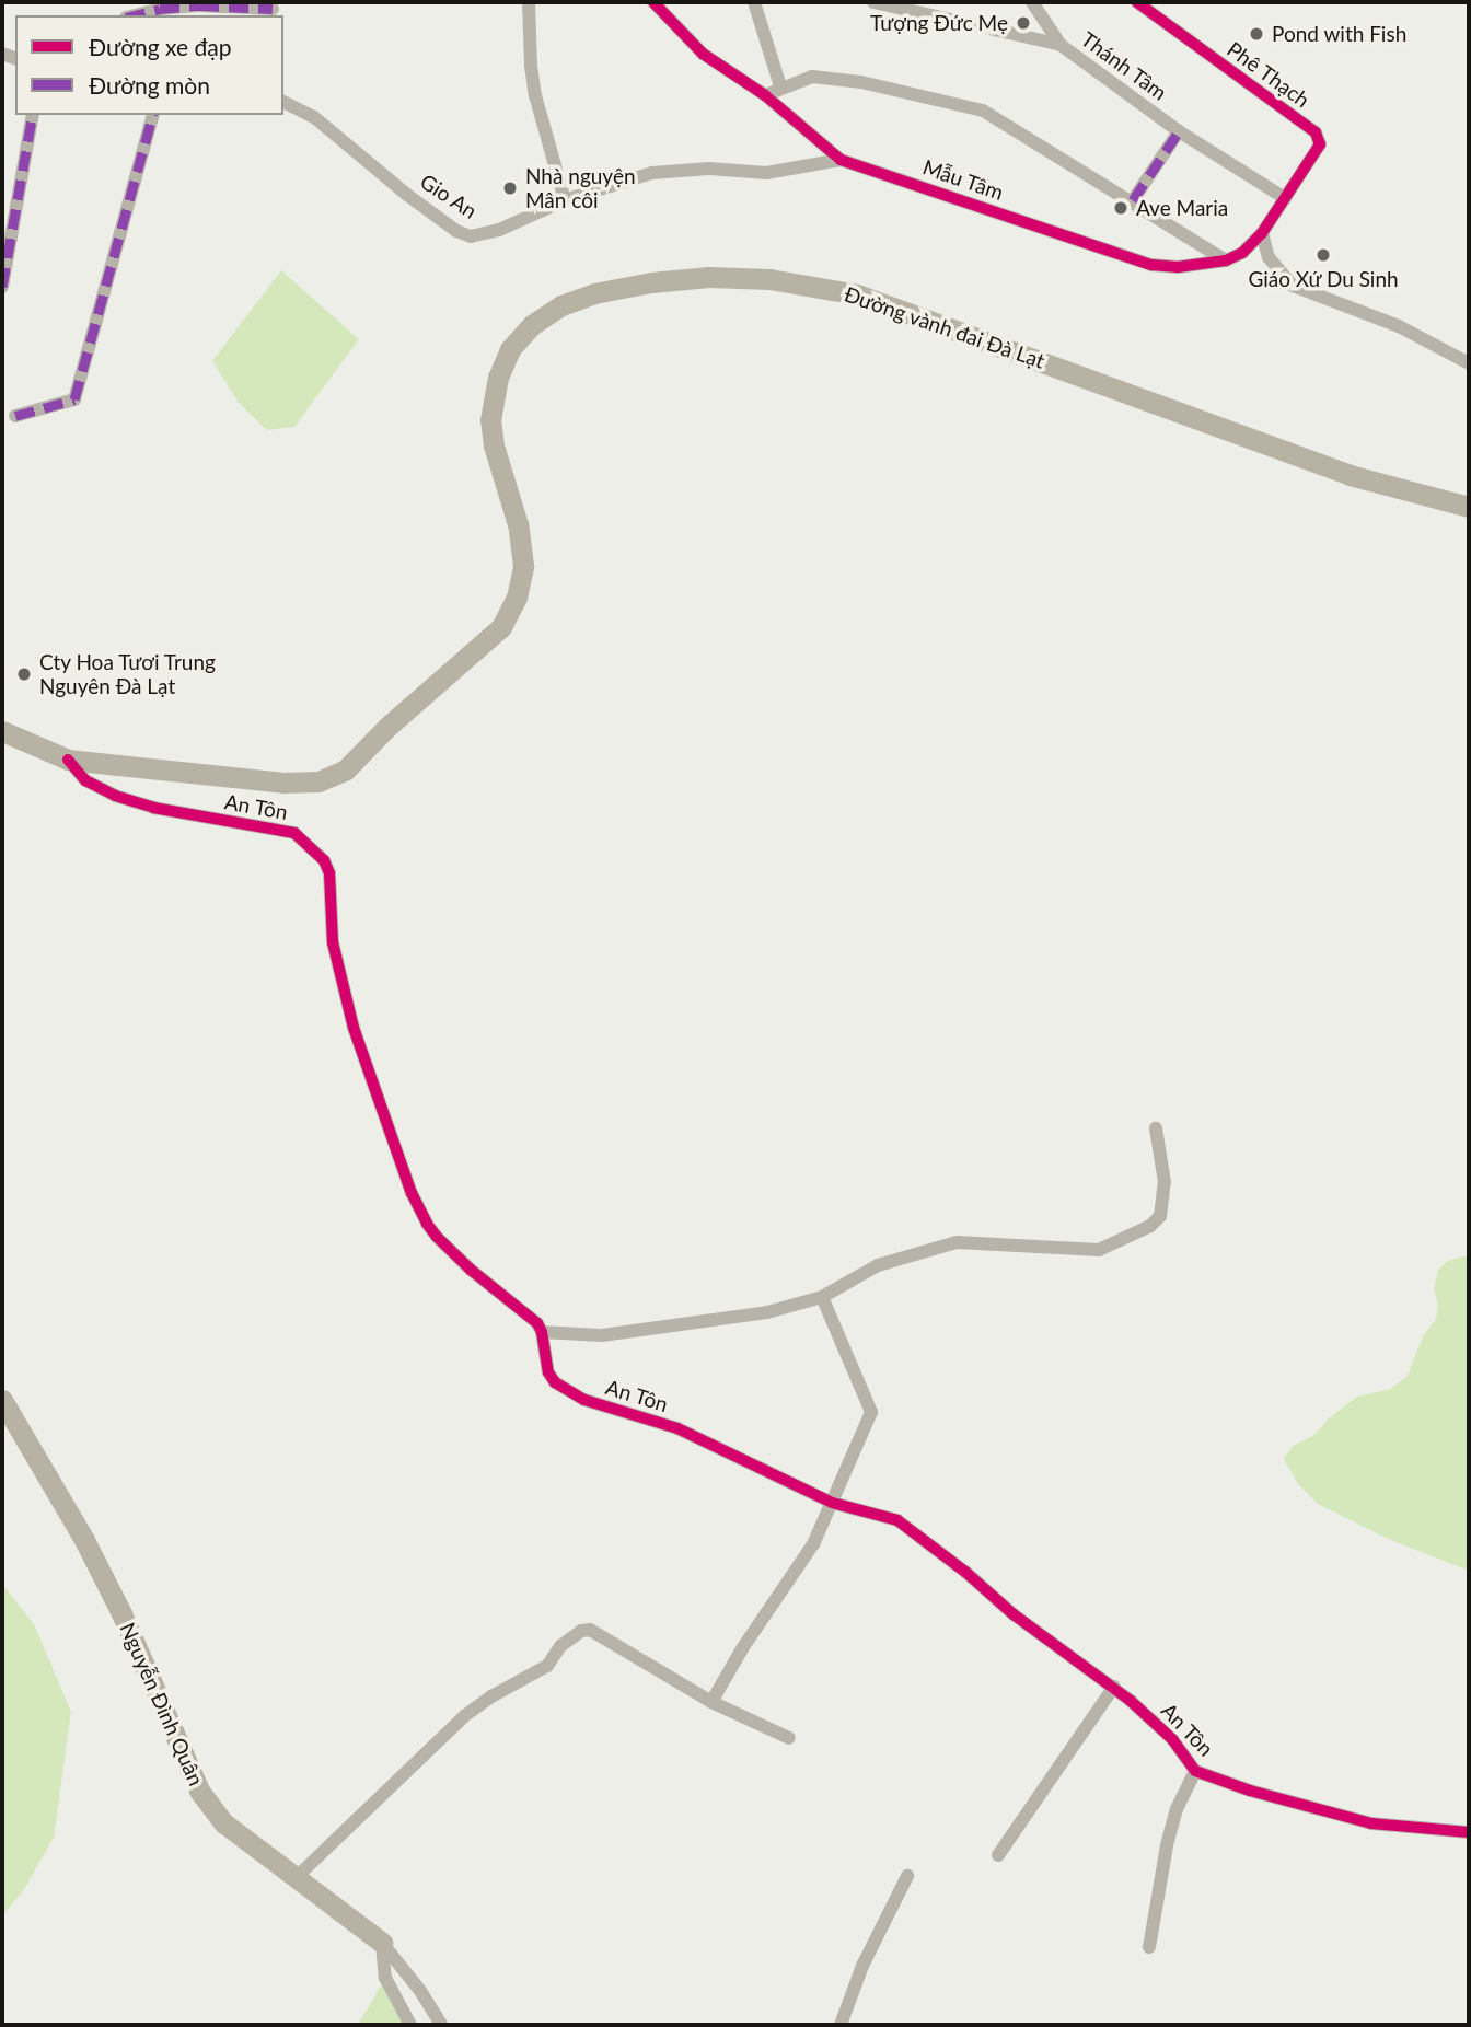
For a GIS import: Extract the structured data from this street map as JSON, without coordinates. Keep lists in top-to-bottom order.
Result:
{
  "streets": {
    "main road": ["Đường vành đai Đà Lạt", "An Tôn", "Nguyễn Đình Quân"],
    "street": [
      "Thánh Tâm",
      "Phê Thạch",
      "Mẫu Tâm",
      "Gio An"
    ]
  },
  "crossings": [
    ["Thánh Tâm", "Phê Thạch"],
    ["Thánh Tâm", "Mẫu Tâm"],
    ["Phê Thạch", "Mẫu Tâm"],
    ["Mẫu Tâm", "Gio An"],
    ["Đường vành đai Đà Lạt", "An Tôn"]
  ],
  "places": [
    "Tượng Đức Mẹ",
    "Pond with Fish",
    "Nhà nguyện Mân côi",
    "Ave Maria",
    "Giáo Xứ Du Sinh",
    "Cty Hoa Tươi Trung Nguyên Đà Lạt"
  ],
  "legend": ["Đường xe đạp", "Đường mòn"]
}
